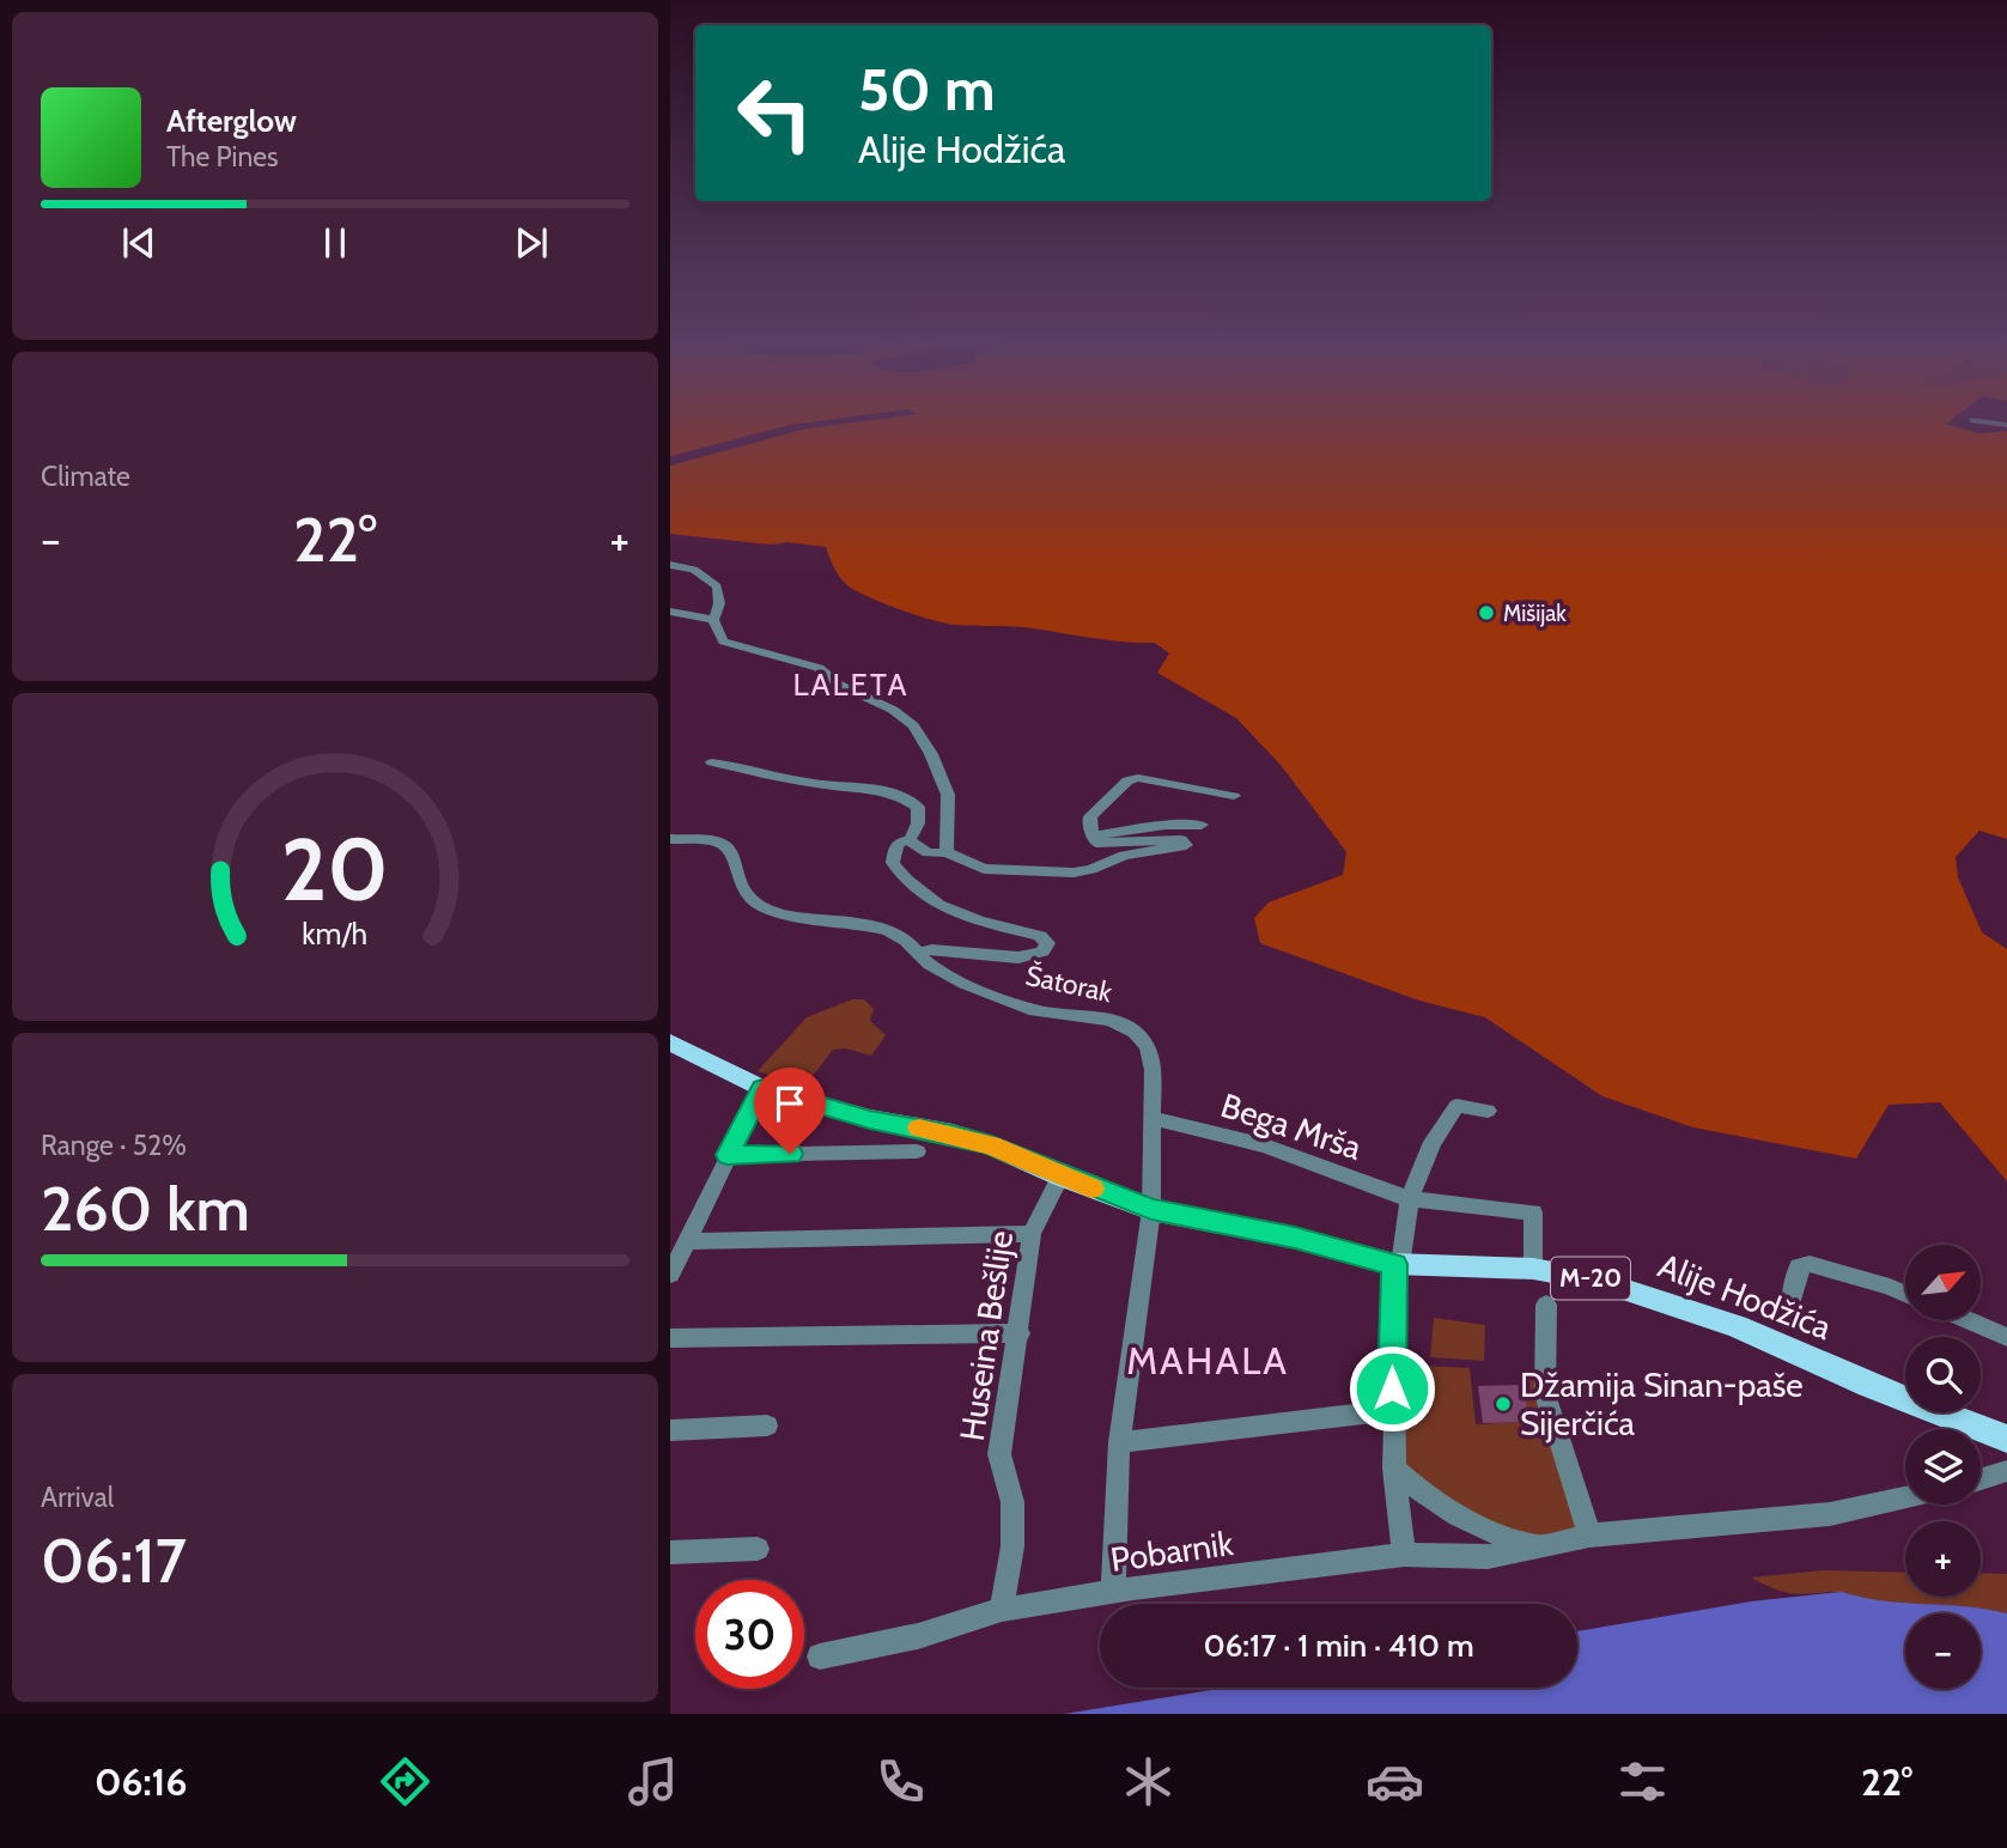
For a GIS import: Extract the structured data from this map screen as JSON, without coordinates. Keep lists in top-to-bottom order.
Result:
{
  "streets": {
    "main road": ["M-20", "Alije Hodžića"],
    "street": [
      "Šatorak",
      "Bega Mrša",
      "Huseina Bešlije",
      "Pobarnik"
    ]
  },
  "crossings": [
    ["Šatorak", "Bega Mrša"],
    ["Šatorak", "M-20"],
    ["Šatorak", "Alije Hodžića"],
    ["Šatorak", "Pobarnik"],
    ["M-20", "Alije Hodžića"],
    ["M-20", "Huseina Bešlije"],
    ["Huseina Bešlije", "Pobarnik"]
  ],
  "districts": ["LALETA", "MAHALA"],
  "places": ["Mišijak", "Džamija Sinan-paše Sijerčića"],
  "north": "top right",
  "page": {
    "turn": ["50 m", "Alije Hodžića"],
    "song": ["Afterglow", "The Pines"],
    "tile": [
      "Climate",
      ["Range · 52%", "260 km"],
      ["Arrival", "06:17"]
    ],
    "heat": ["−", "22°", "+"],
    "map_buttons": ["+", "−"],
    "limit": "30",
    "trip": "06:17 · 1 min · 410 m",
    "tabs": ["06:16", "22°"],
    "gauge": ["20", "km/h"]
  }
}
